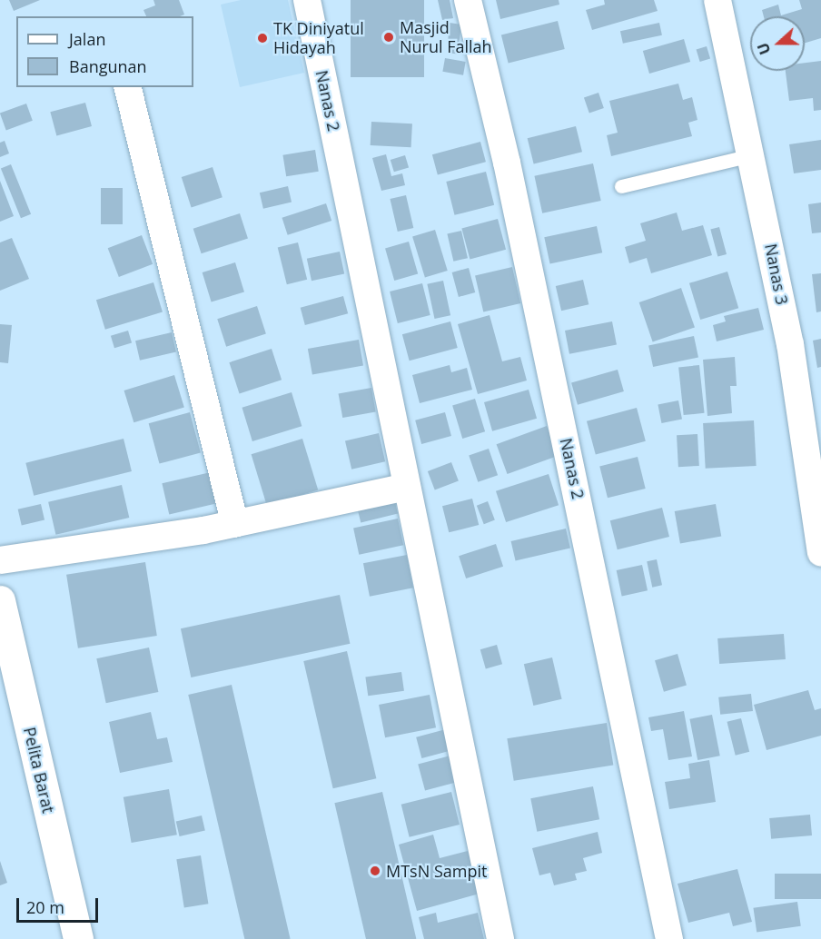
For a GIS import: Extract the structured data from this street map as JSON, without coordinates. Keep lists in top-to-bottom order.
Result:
{
  "streets": {
    "street": ["Nanas 2", "Nanas 3", "Pelita Barat"]
  },
  "places": ["Masjid Nurul Fallah", "TK Diniyatul Hidayah", "MTsN Sampit"],
  "legend": ["Jalan", "Bangunan"],
  "scale_bar": "20 m",
  "north": "left"
}
